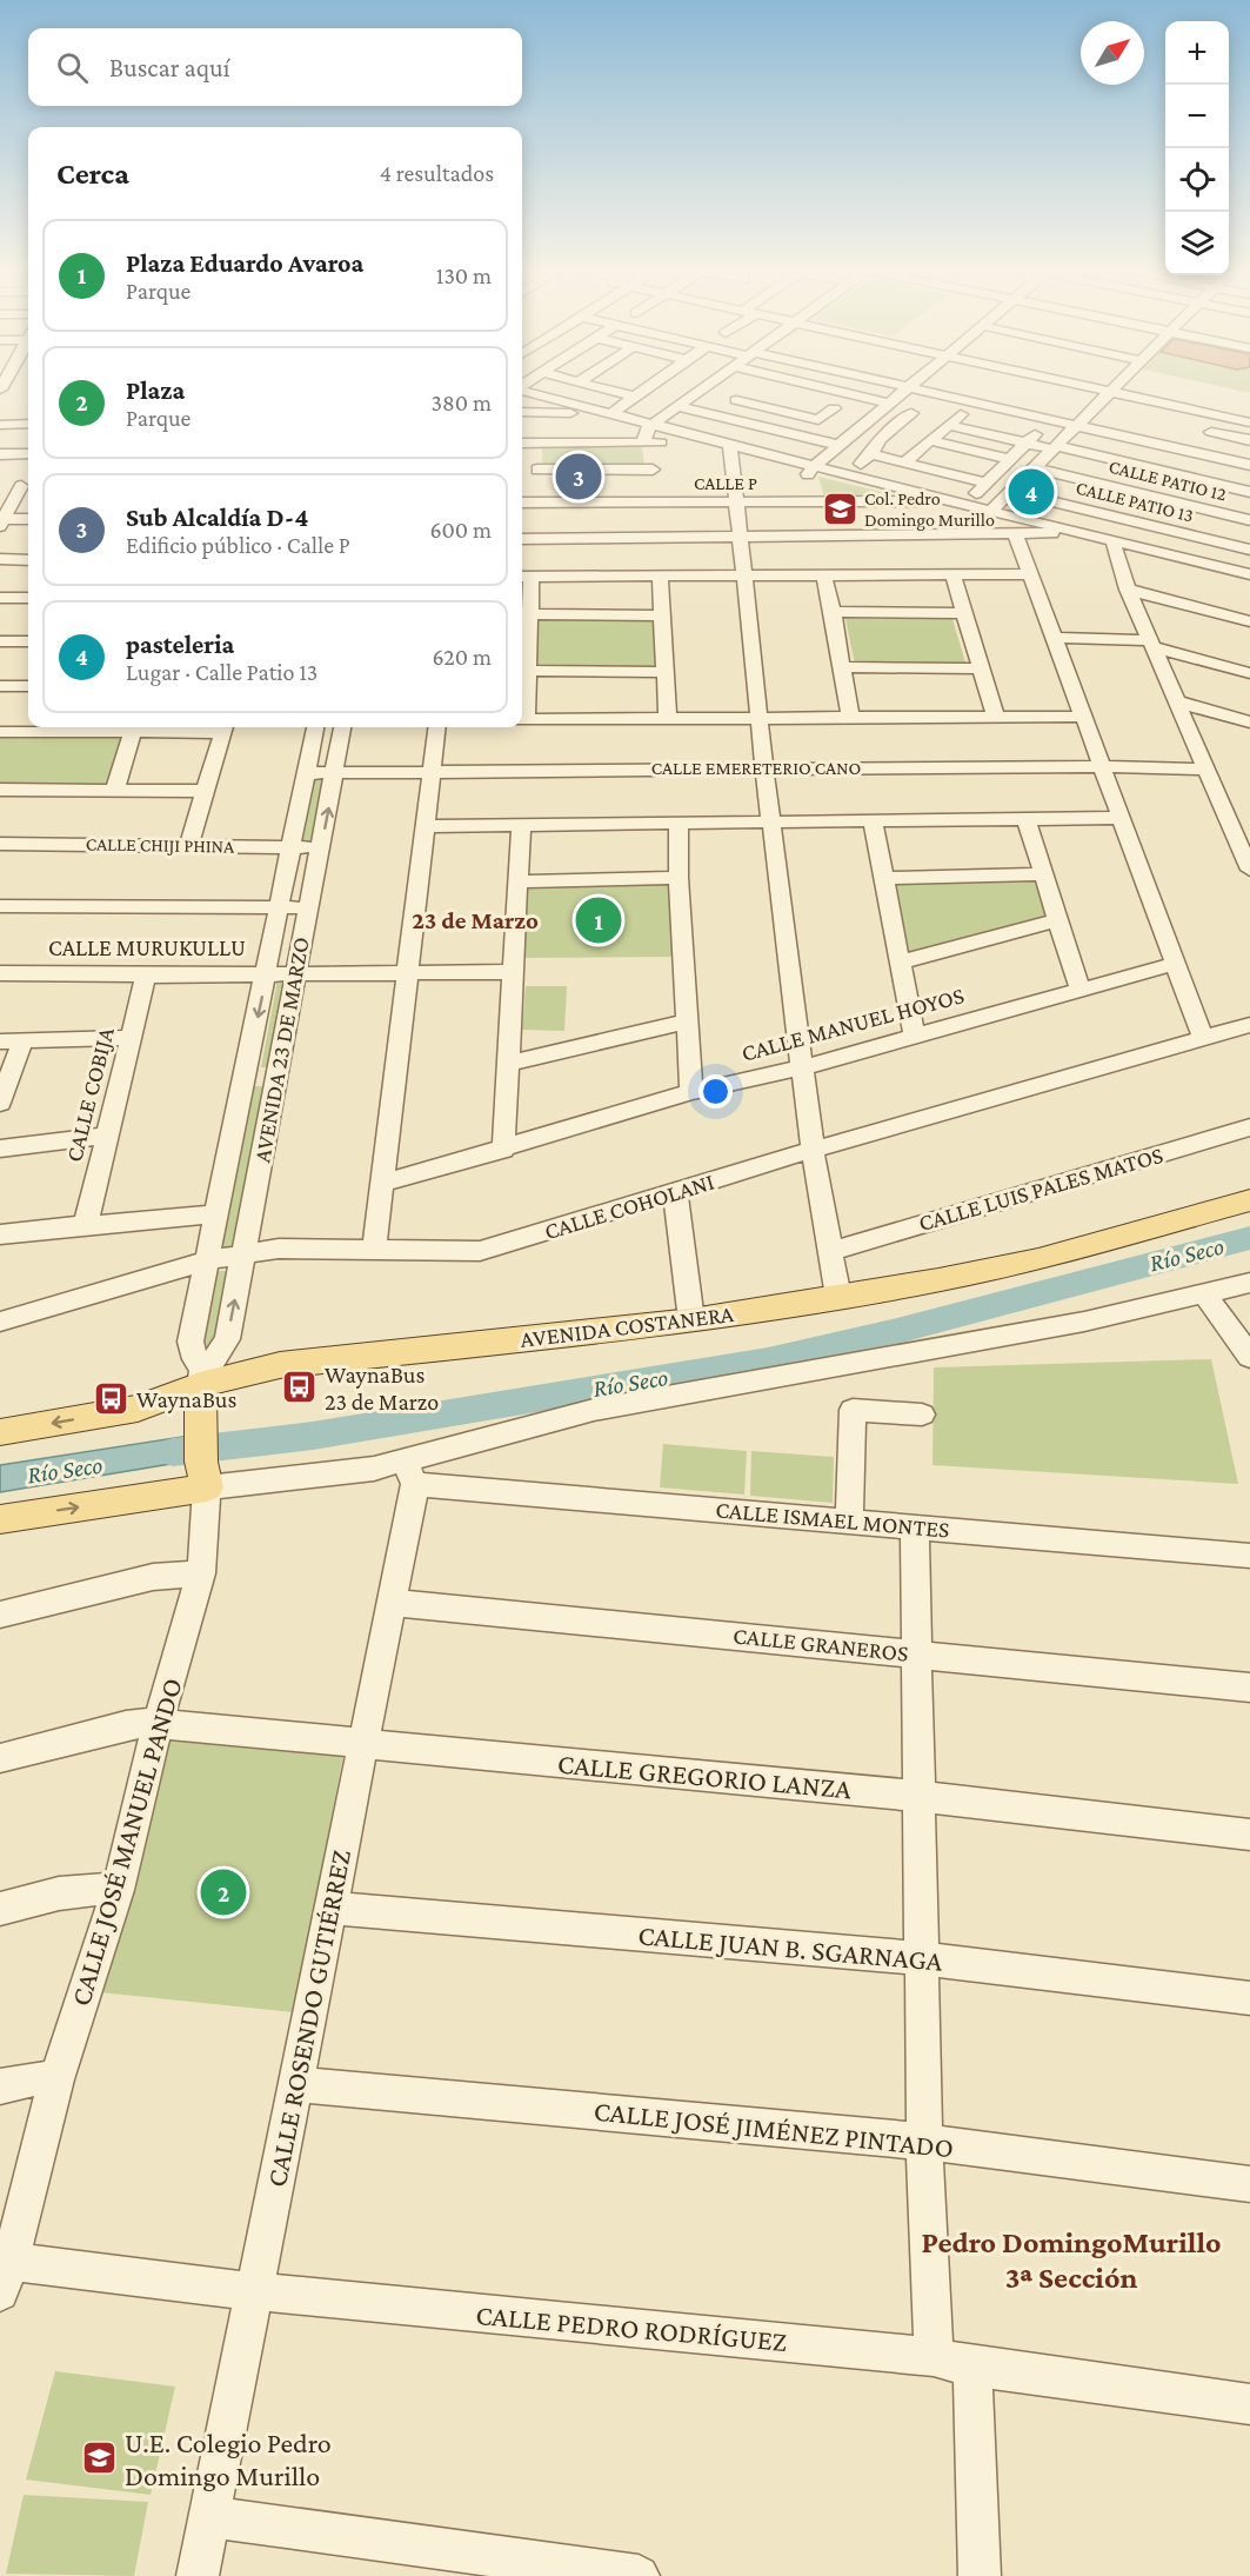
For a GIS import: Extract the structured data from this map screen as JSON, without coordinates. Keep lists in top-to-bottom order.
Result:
{
  "streets": {
    "main road": ["AVENIDA COSTANERA", "CALLE JOSÉ MANUEL PANDO"],
    "street": [
      "CALLE PATIO 12",
      "CALLE P",
      "CALLE PATIO 13",
      "CALLE EMERETERIO CANO",
      "CALLE CHIJI PHINA",
      "CALLE MURUKULLU",
      "CALLE MANUEL HOYOS",
      "AVENIDA 23 DE MARZO",
      "CALLE COBIJA",
      "CALLE LUIS PALES MATOS",
      "CALLE COHOLANI",
      "CALLE ISMAEL MONTES",
      "CALLE GRANEROS",
      "CALLE GREGORIO LANZA",
      "CALLE JUAN B. SGARNAGA",
      "CALLE ROSENDO GUTIÉRREZ",
      "CALLE JOSÉ JIMÉNEZ PINTADO",
      "CALLE PEDRO RODRÍGUEZ"
    ]
  },
  "crossings": [
    ["CALLE EMERETERIO CANO", "AVENIDA 23 DE MARZO"],
    ["CALLE CHIJI PHINA", "AVENIDA 23 DE MARZO"],
    ["CALLE MURUKULLU", "AVENIDA 23 DE MARZO"],
    ["CALLE MURUKULLU", "CALLE COBIJA"],
    ["AVENIDA 23 DE MARZO", "CALLE COHOLANI"],
    ["AVENIDA 23 DE MARZO", "AVENIDA COSTANERA"],
    ["AVENIDA 23 DE MARZO", "CALLE JOSÉ MANUEL PANDO"],
    ["AVENIDA COSTANERA", "CALLE JOSÉ MANUEL PANDO"],
    ["CALLE ISMAEL MONTES", "CALLE ROSENDO GUTIÉRREZ"],
    ["CALLE GRANEROS", "CALLE ROSENDO GUTIÉRREZ"],
    ["CALLE GREGORIO LANZA", "CALLE JOSÉ MANUEL PANDO"],
    ["CALLE GREGORIO LANZA", "CALLE ROSENDO GUTIÉRREZ"],
    ["CALLE JOSÉ MANUEL PANDO", "CALLE PEDRO RODRÍGUEZ"],
    ["CALLE JUAN B. SGARNAGA", "CALLE ROSENDO GUTIÉRREZ"],
    ["CALLE ROSENDO GUTIÉRREZ", "CALLE JOSÉ JIMÉNEZ PINTADO"],
    ["CALLE ROSENDO GUTIÉRREZ", "CALLE PEDRO RODRÍGUEZ"]
  ],
  "districts": ["23 de Marzo", "Pedro DomingoMurillo 3ª Sección"],
  "water": ["Río Seco"],
  "places": {
    "school or university": ["Col. Pedro Domingo Murillo", "U.E. Colegio Pedro Domingo Murillo"],
    "bus stop": ["WaynaBus 23 de Marzo", "WaynaBus"]
  },
  "north": "top right",
  "page": {
    "map_buttons": ["+", "−"],
    "search": "Buscar aquí",
    "heading": ["Cerca", "4 resultados"],
    "list": [
      {
        "mark": "1",
        "name": "Plaza Eduardo Avaroa",
        "note": "Parque",
        "value": "130 m"
      },
      {
        "mark": "2",
        "name": "Plaza",
        "note": "Parque",
        "value": "380 m"
      },
      {
        "mark": "3",
        "name": "Sub Alcaldía D-4",
        "note": "Edificio público · Calle P",
        "value": "600 m"
      },
      {
        "mark": "4",
        "name": "pasteleria",
        "note": "Lugar · Calle Patio 13",
        "value": "620 m"
      }
    ],
    "pins": [
      "3",
      "4",
      "1",
      "2"
    ]
  }
}
